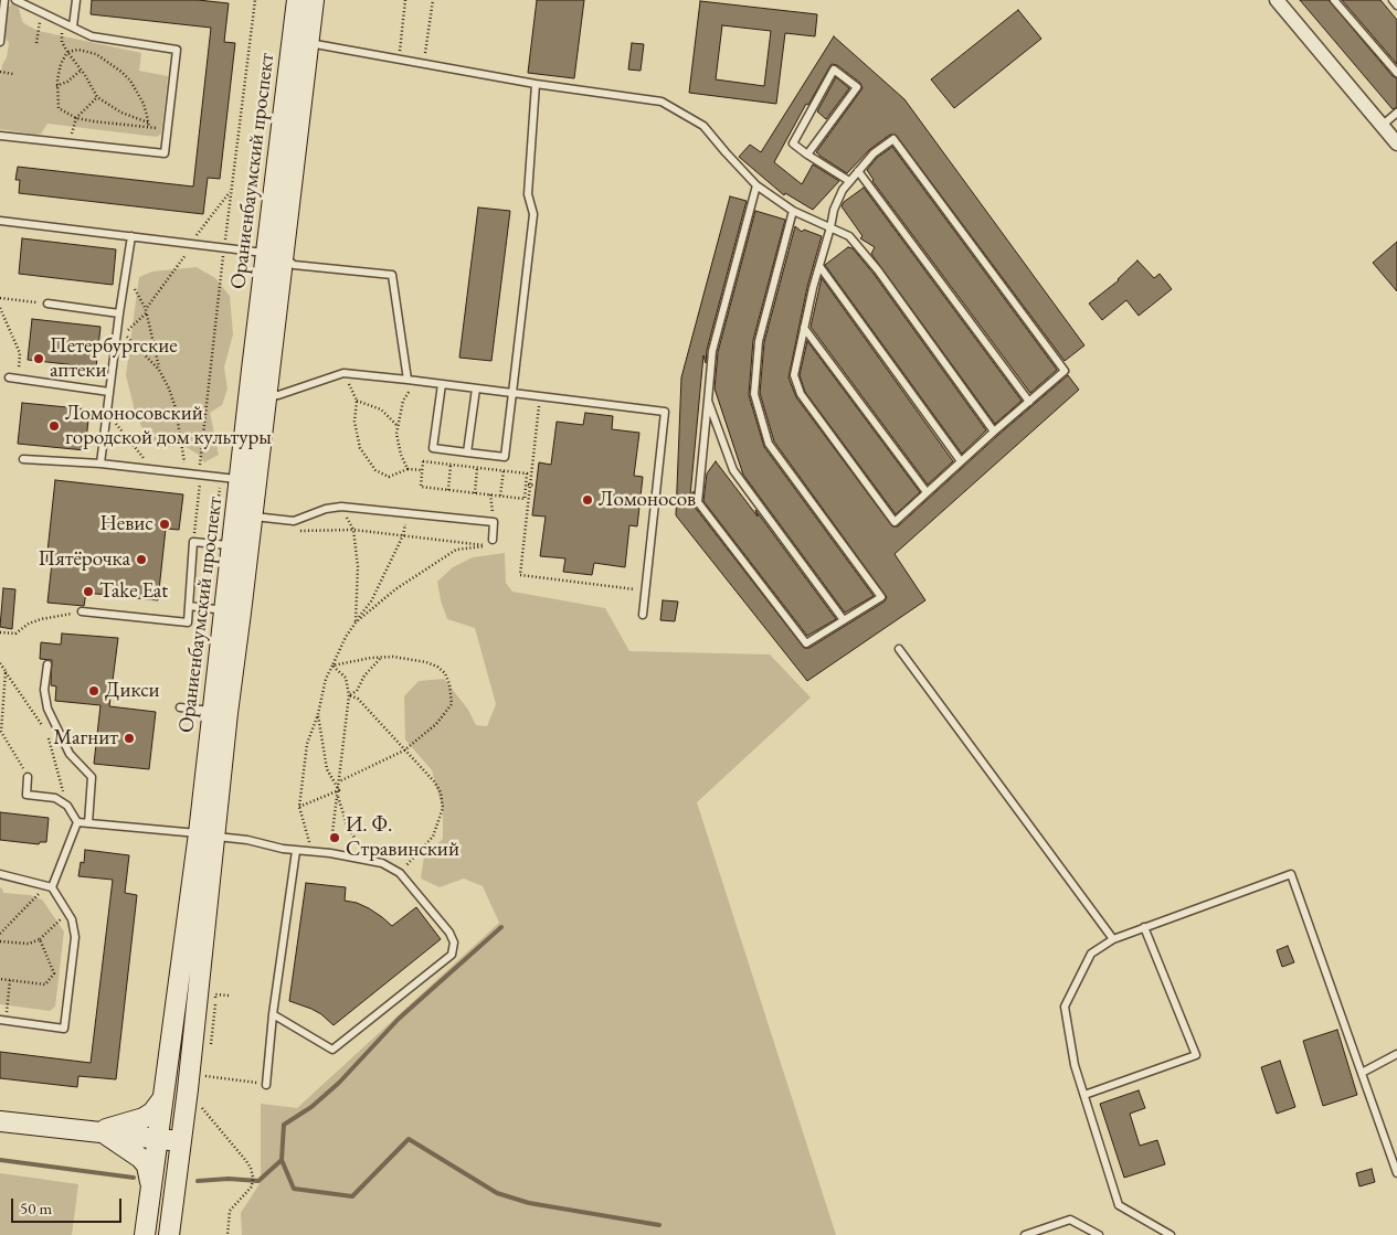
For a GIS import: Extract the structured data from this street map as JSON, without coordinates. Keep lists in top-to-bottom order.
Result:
{
  "streets": {
    "main road": ["Ораниенбаумский проспект"]
  },
  "places": [
    "Петербургские аптеки",
    "Ломоносовский городской дом культуры",
    "Ломоносов",
    "Невис",
    "Пятёрочка",
    "Take Eat",
    "Дикси",
    "Магнит",
    "И. Ф. Стравинский"
  ],
  "scale_bar": "50 m"
}
